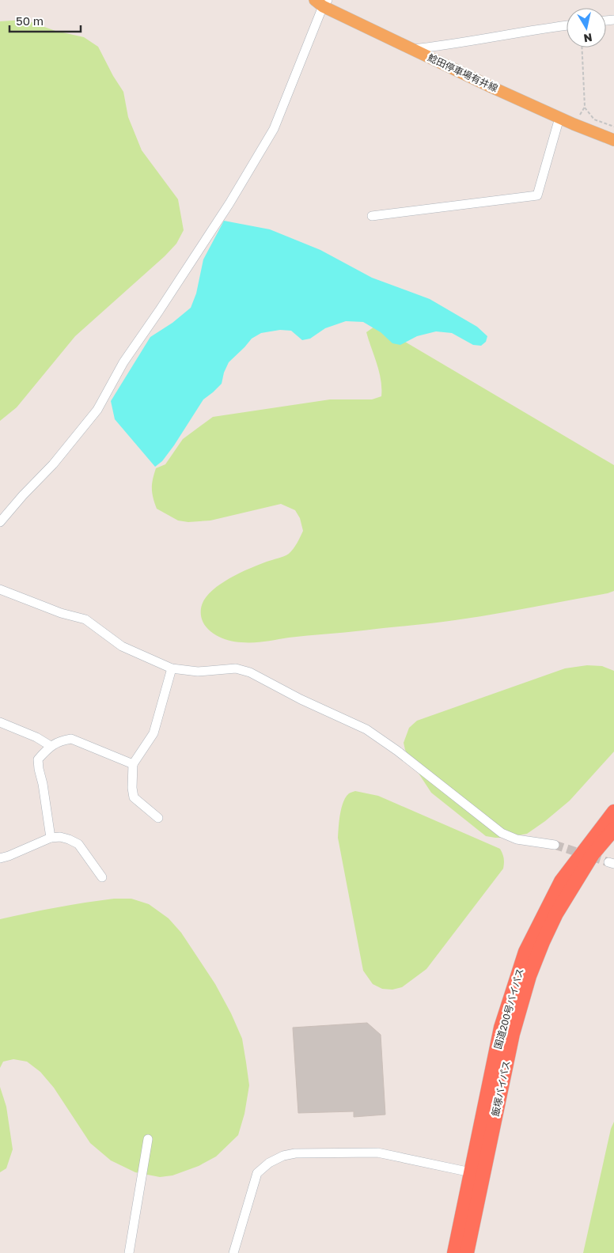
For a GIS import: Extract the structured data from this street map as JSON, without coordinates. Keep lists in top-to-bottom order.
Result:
{
  "streets": {
    "highway": ["国道200号バイパス", "飯塚バイパス"],
    "main road": ["鯰田停車場有井線"]
  },
  "scale_bar": "50 m",
  "north": "bottom"
}
